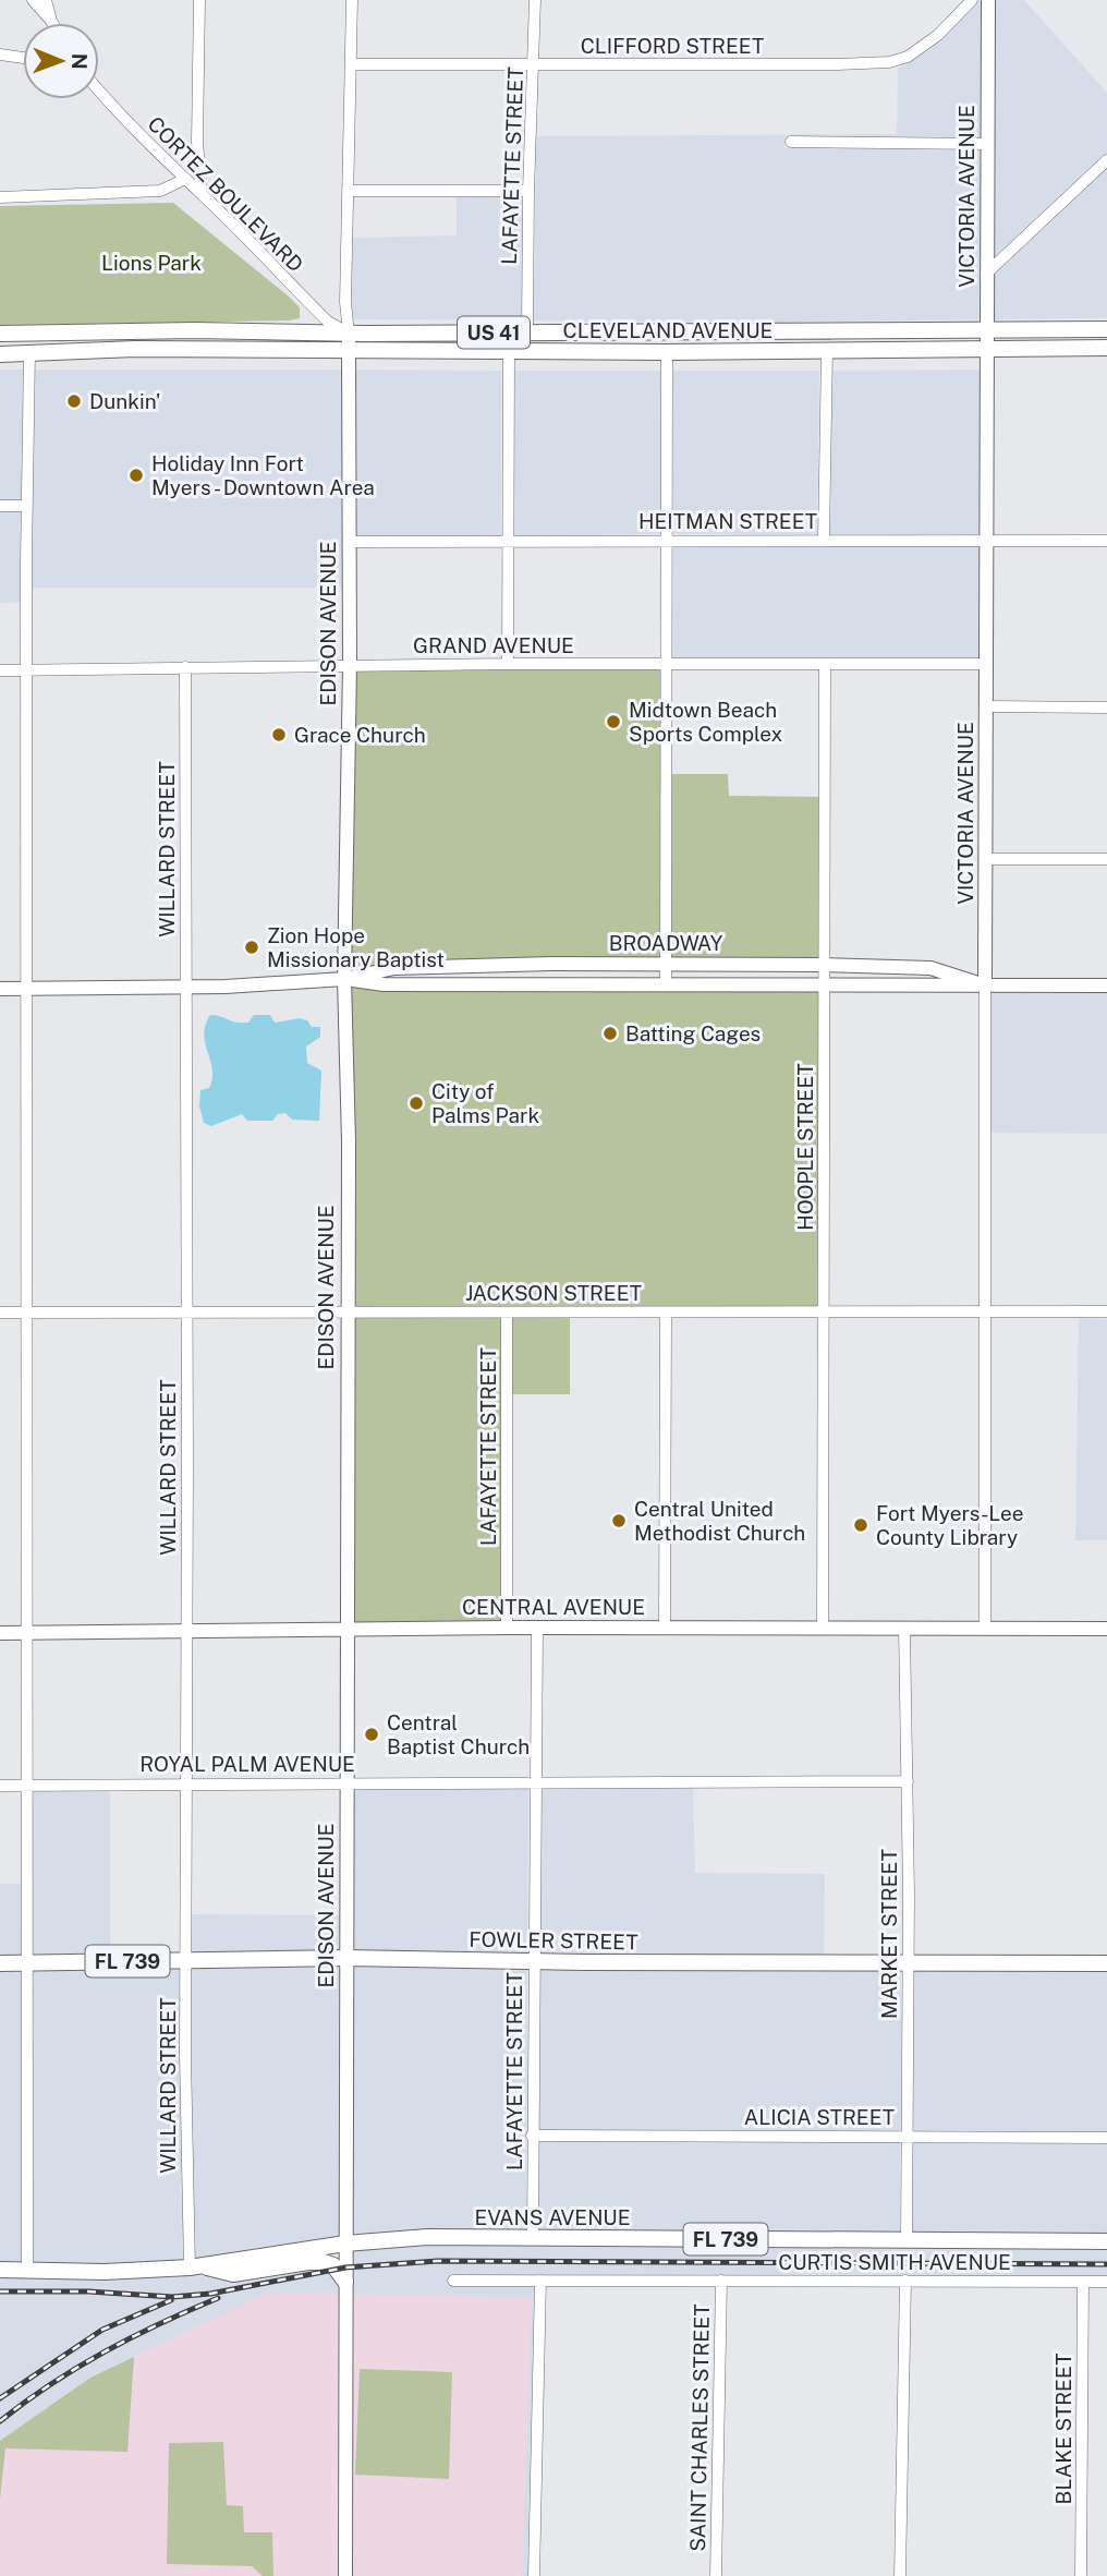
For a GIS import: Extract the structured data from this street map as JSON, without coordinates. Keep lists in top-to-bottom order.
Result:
{
  "streets": {
    "main road": [
      "CLEVELAND AVENUE",
      "US 41",
      "FOWLER STREET",
      "FL 739",
      "EVANS AVENUE"
    ],
    "street": [
      "CLIFFORD STREET",
      "LAFAYETTE STREET",
      "CORTEZ BOULEVARD",
      "VICTORIA AVENUE",
      "HEITMAN STREET",
      "EDISON AVENUE",
      "GRAND AVENUE",
      "WILLARD STREET",
      "BROADWAY",
      "HOOPLE STREET",
      "JACKSON STREET",
      "CENTRAL AVENUE",
      "ROYAL PALM AVENUE",
      "MARKET STREET",
      "ALICIA STREET",
      "CURTIS SMITH AVENUE",
      "SAINT CHARLES STREET",
      "BLAKE STREET"
    ]
  },
  "crossings": [
    ["CLIFFORD STREET", "LAFAYETTE STREET"],
    ["CLIFFORD STREET", "EDISON AVENUE"],
    ["LAFAYETTE STREET", "CLEVELAND AVENUE"],
    ["LAFAYETTE STREET", "JACKSON STREET"],
    ["LAFAYETTE STREET", "CENTRAL AVENUE"],
    ["LAFAYETTE STREET", "ROYAL PALM AVENUE"],
    ["LAFAYETTE STREET", "FOWLER STREET"],
    ["LAFAYETTE STREET", "ALICIA STREET"],
    ["LAFAYETTE STREET", "EVANS AVENUE"],
    ["CORTEZ BOULEVARD", "CLEVELAND AVENUE"],
    ["CORTEZ BOULEVARD", "EDISON AVENUE"],
    ["VICTORIA AVENUE", "CLEVELAND AVENUE"],
    ["VICTORIA AVENUE", "HEITMAN STREET"],
    ["VICTORIA AVENUE", "GRAND AVENUE"],
    ["VICTORIA AVENUE", "BROADWAY"],
    ["VICTORIA AVENUE", "JACKSON STREET"],
    ["VICTORIA AVENUE", "CENTRAL AVENUE"],
    ["CLEVELAND AVENUE", "EDISON AVENUE"],
    ["HEITMAN STREET", "EDISON AVENUE"],
    ["EDISON AVENUE", "GRAND AVENUE"],
    ["EDISON AVENUE", "BROADWAY"],
    ["EDISON AVENUE", "JACKSON STREET"],
    ["EDISON AVENUE", "CENTRAL AVENUE"],
    ["EDISON AVENUE", "ROYAL PALM AVENUE"],
    ["EDISON AVENUE", "FOWLER STREET"],
    ["EDISON AVENUE", "EVANS AVENUE"],
    ["GRAND AVENUE", "WILLARD STREET"],
    ["GRAND AVENUE", "HOOPLE STREET"],
    ["WILLARD STREET", "BROADWAY"],
    ["WILLARD STREET", "JACKSON STREET"],
    ["WILLARD STREET", "CENTRAL AVENUE"],
    ["WILLARD STREET", "ROYAL PALM AVENUE"],
    ["WILLARD STREET", "FOWLER STREET"],
    ["WILLARD STREET", "EVANS AVENUE"],
    ["BROADWAY", "HOOPLE STREET"],
    ["HOOPLE STREET", "JACKSON STREET"],
    ["HOOPLE STREET", "CENTRAL AVENUE"],
    ["CENTRAL AVENUE", "MARKET STREET"],
    ["ROYAL PALM AVENUE", "MARKET STREET"],
    ["MARKET STREET", "FOWLER STREET"],
    ["MARKET STREET", "ALICIA STREET"],
    ["MARKET STREET", "EVANS AVENUE"],
    ["CURTIS SMITH AVENUE", "SAINT CHARLES STREET"],
    ["CURTIS SMITH AVENUE", "BLAKE STREET"]
  ],
  "parks": ["Lions Park"],
  "places": [
    "Dunkin'",
    "Holiday Inn Fort Myers - Downtown Area",
    "Midtown Beach Sports Complex",
    "Grace Church",
    "Zion Hope Missionary Baptist",
    "Batting Cages",
    "City of Palms Park",
    "Central United Methodist Church",
    "Fort Myers-Lee County Library",
    "Central Baptist Church"
  ],
  "north": "right"
}
